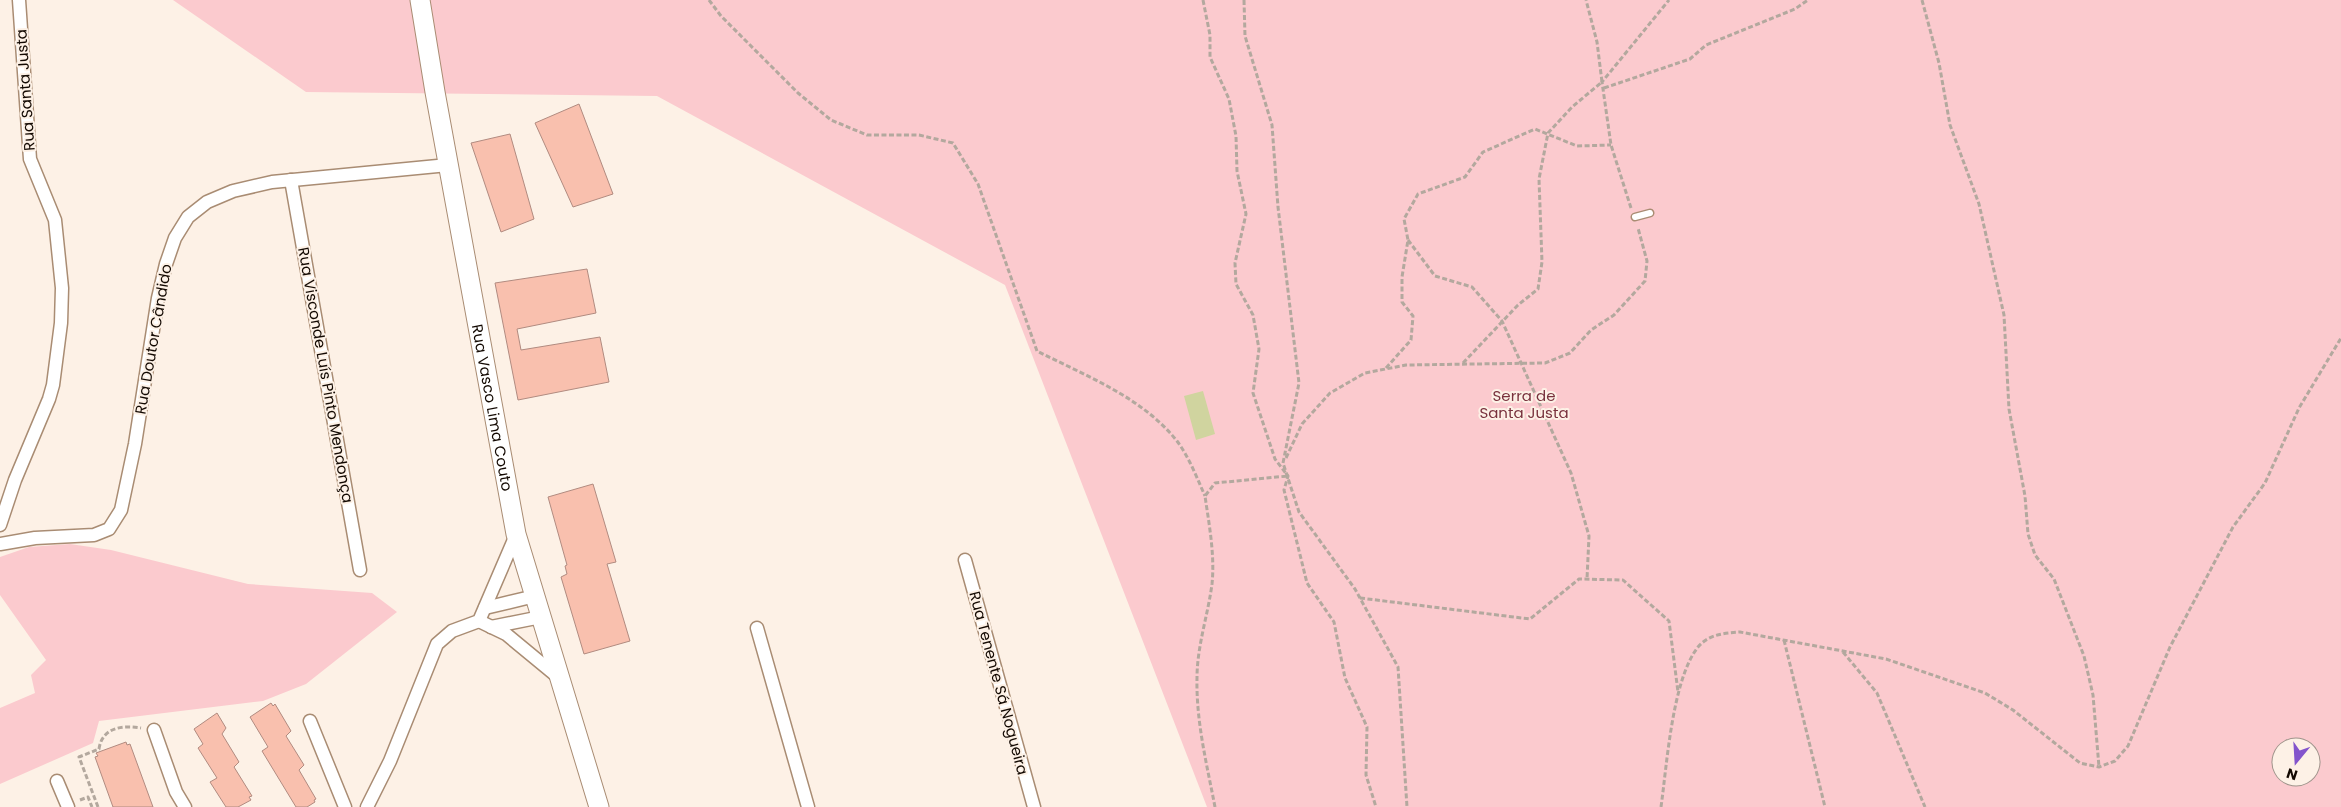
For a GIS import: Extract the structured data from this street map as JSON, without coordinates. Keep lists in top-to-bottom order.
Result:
{
  "streets": {
    "street": [
      "Rua Santa Justa",
      "Rua Doutor Cândido",
      "Rua Visconde Luís Pinto Mendonça",
      "Rua Vasco Lima Couto",
      "Rua Tenente Sá Nogueira"
    ]
  },
  "crossings": [
    ["Rua Doutor Cândido", "Rua Visconde Luís Pinto Mendonça"],
    ["Rua Doutor Cândido", "Rua Vasco Lima Couto"]
  ],
  "parks": ["Serra de Santa Justa"],
  "north": "bottom"
}
